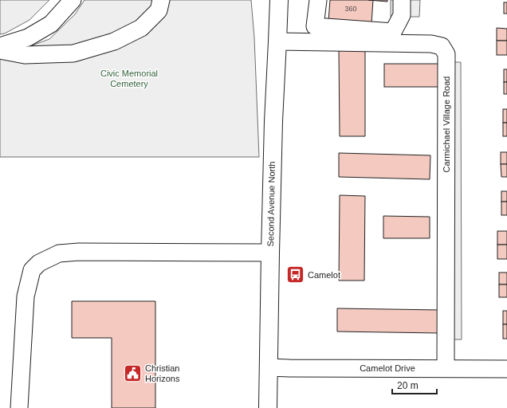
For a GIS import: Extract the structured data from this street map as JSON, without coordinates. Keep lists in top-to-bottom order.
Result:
{
  "streets": {
    "main road": ["Second Avenue North"],
    "street": ["Carmichael Village Road", "Camelot Drive"]
  },
  "crossings": [
    ["Carmichael Village Road", "Second Avenue North"],
    ["Carmichael Village Road", "Camelot Drive"],
    ["Second Avenue North", "Camelot Drive"]
  ],
  "parks": ["Civic Memorial Cemetery"],
  "places": {
    "bus stop": ["Camelot"],
    "public building": ["Christian Horizons"]
  },
  "house_numbers": ["360"],
  "scale_bar": "20 m"
}
